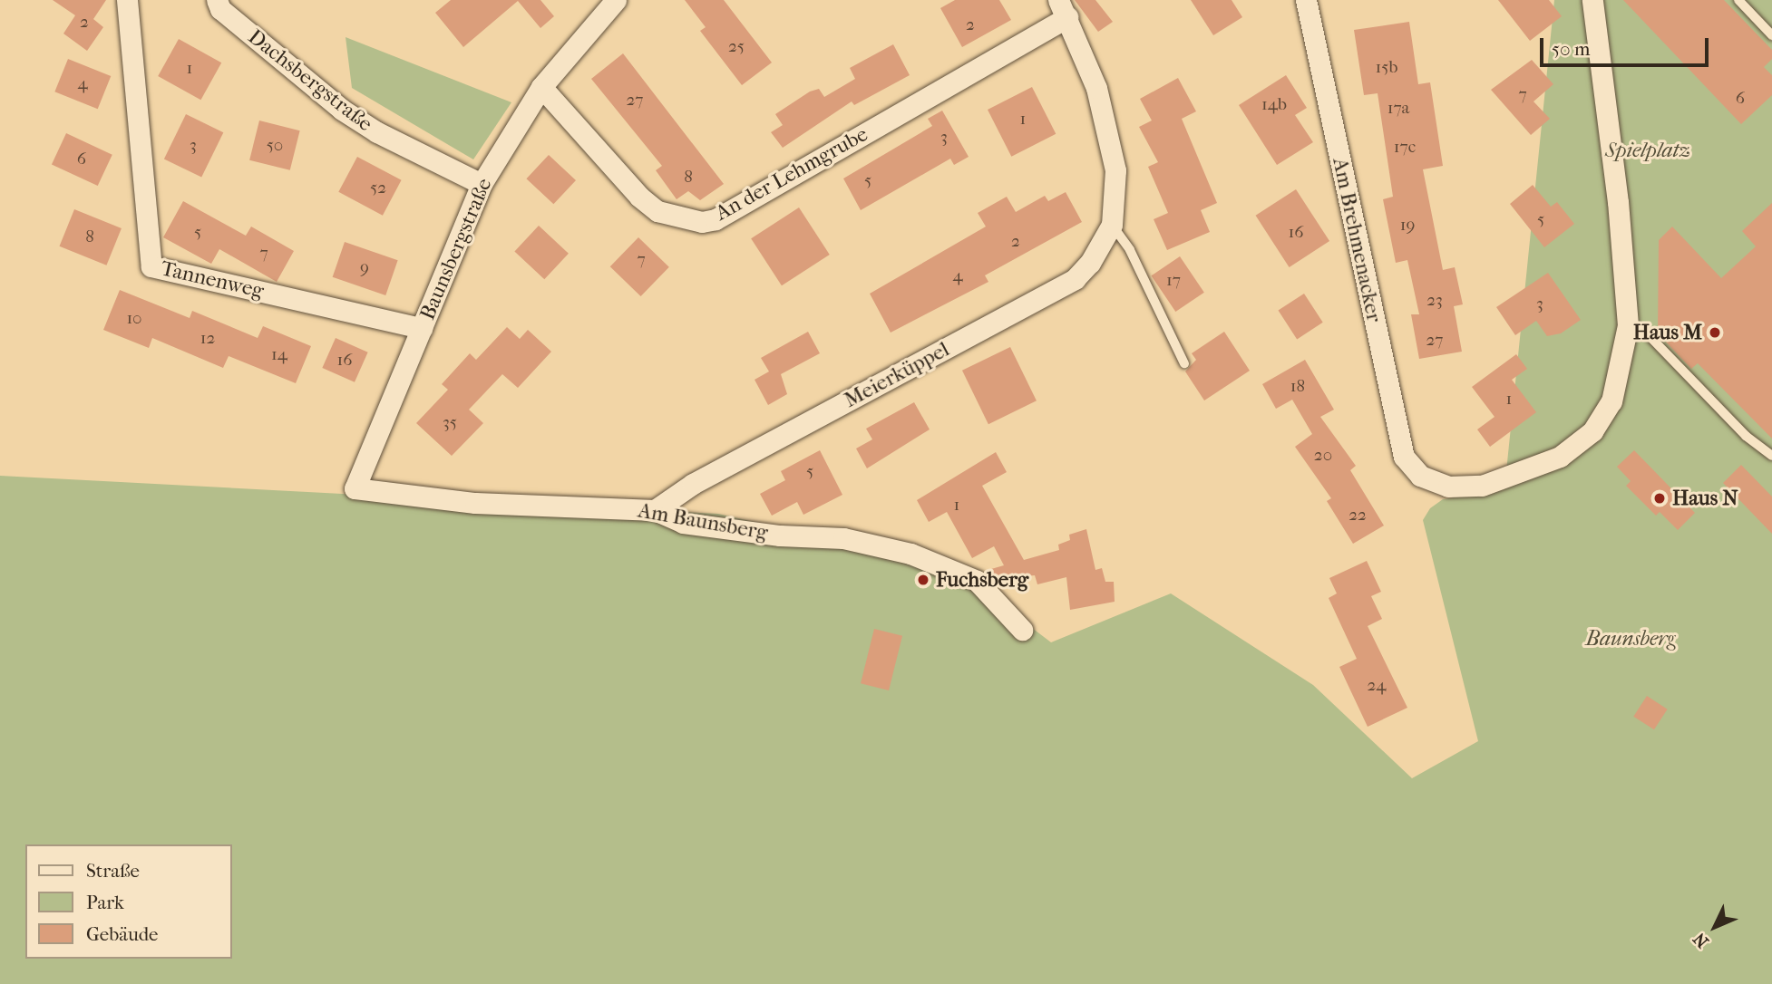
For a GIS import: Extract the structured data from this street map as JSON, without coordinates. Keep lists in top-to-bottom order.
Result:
{
  "streets": {
    "street": [
      "Dachsbergstraße",
      "An der Lehmgrube",
      "Am Brehmenacker",
      "Baunsbergstraße",
      "Tannenweg",
      "Meierküppel",
      "Am Baunsberg"
    ]
  },
  "crossings": [
    ["Dachsbergstraße", "Baunsbergstraße"],
    ["An der Lehmgrube", "Baunsbergstraße"],
    ["Baunsbergstraße", "Tannenweg"],
    ["Baunsbergstraße", "Am Baunsberg"],
    ["Meierküppel", "Am Baunsberg"]
  ],
  "parks": ["Spielplatz", "Baunsberg"],
  "places": ["Haus M", "Haus N", "Fuchsberg"],
  "house_numbers": [
    "2",
    "2",
    "25",
    "15b",
    "1",
    "4",
    "7",
    "6",
    "27",
    "14b",
    "17a",
    "1",
    "3",
    "3",
    "50",
    "17c",
    "6",
    "8",
    "5",
    "52",
    "5",
    "19",
    "5",
    "16",
    "8",
    "2",
    "7",
    "7",
    "9",
    "4",
    "17",
    "23",
    "3",
    "10",
    "12",
    "27",
    "14",
    "16",
    "18",
    "1",
    "35",
    "20",
    "5",
    "1",
    "22",
    "24"
  ],
  "legend": ["Straße", "Park", "Gebäude"],
  "scale_bar": "50 m",
  "north": "bottom left"
}
